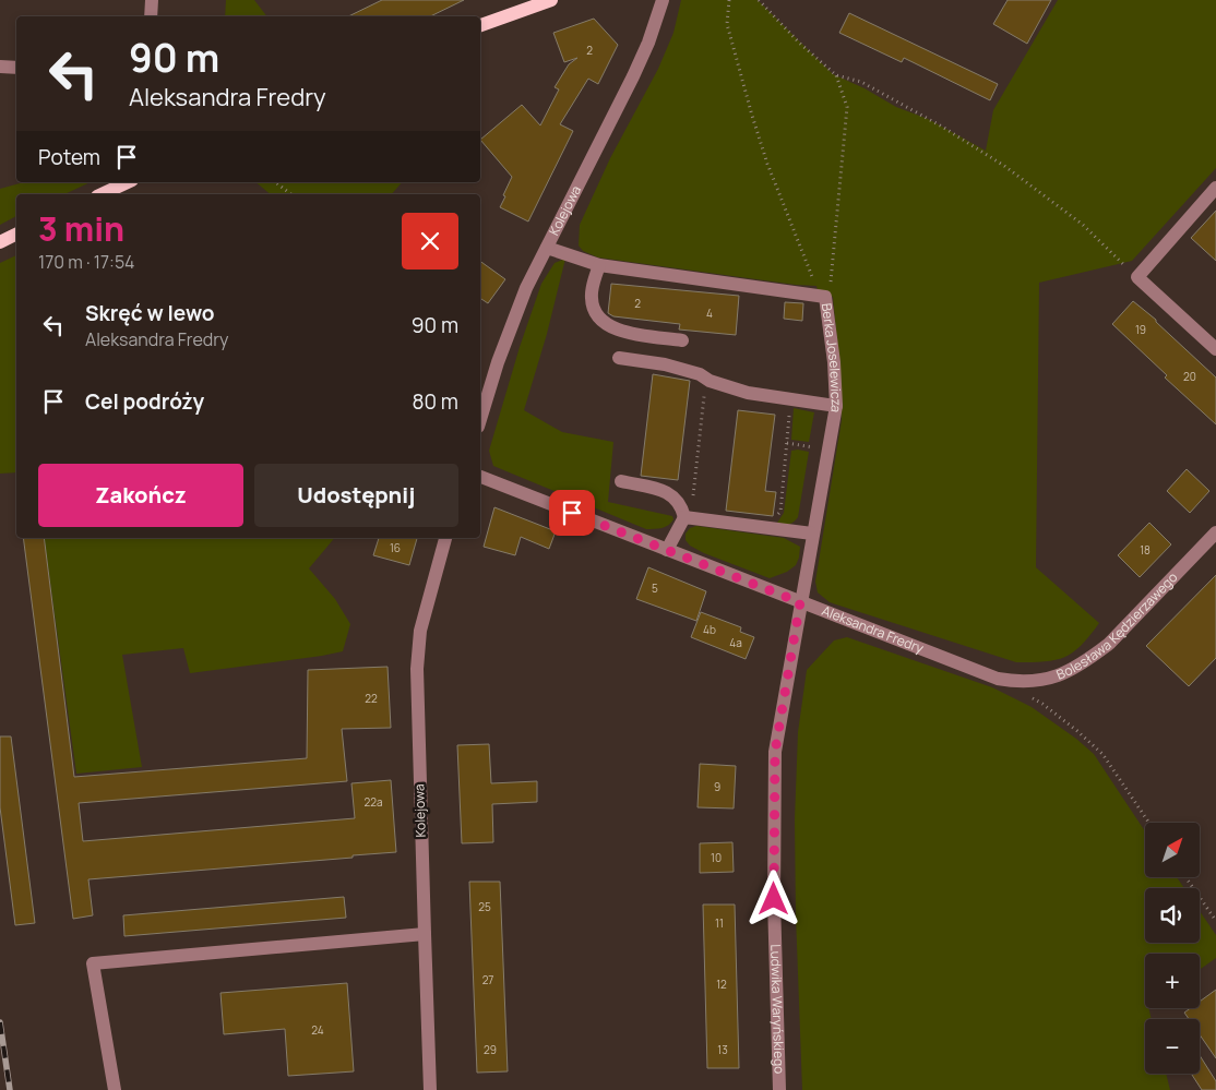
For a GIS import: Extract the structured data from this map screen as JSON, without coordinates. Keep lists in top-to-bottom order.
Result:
{
  "streets": {
    "street": [
      "Kolejowa",
      "Berka Joselewicza",
      "Bolesława Kędzierzawego",
      "Aleksandra Fredry",
      "Ludwika Waryńskiego"
    ]
  },
  "crossings": [
    ["Kolejowa", "Berka Joselewicza"],
    ["Berka Joselewicza", "Aleksandra Fredry"],
    ["Berka Joselewicza", "Ludwika Waryńskiego"],
    ["Bolesława Kędzierzawego", "Aleksandra Fredry"],
    ["Aleksandra Fredry", "Ludwika Waryńskiego"]
  ],
  "house_numbers": [
    "2",
    "2",
    "4",
    "19",
    "20",
    "16",
    "18",
    "5",
    "4b",
    "4a",
    "22",
    "9",
    "22a",
    "10",
    "25",
    "11",
    "27",
    "12",
    "24",
    "29",
    "13"
  ],
  "north": "top right",
  "page": {
    "turn": ["90 m", "Aleksandra Fredry"],
    "then": "Potem",
    "heading": ["3 min", "170 m · 17:54"],
    "list": [
      {
        "name": "Skręć w lewo",
        "note": "Aleksandra Fredry",
        "value": "90 m"
      },
      {
        "name": "Cel podróży",
        "value": "80 m"
      }
    ],
    "buttons": ["Zakończ", "Udostępnij"],
    "map_buttons": ["+", "−"]
  }
}
